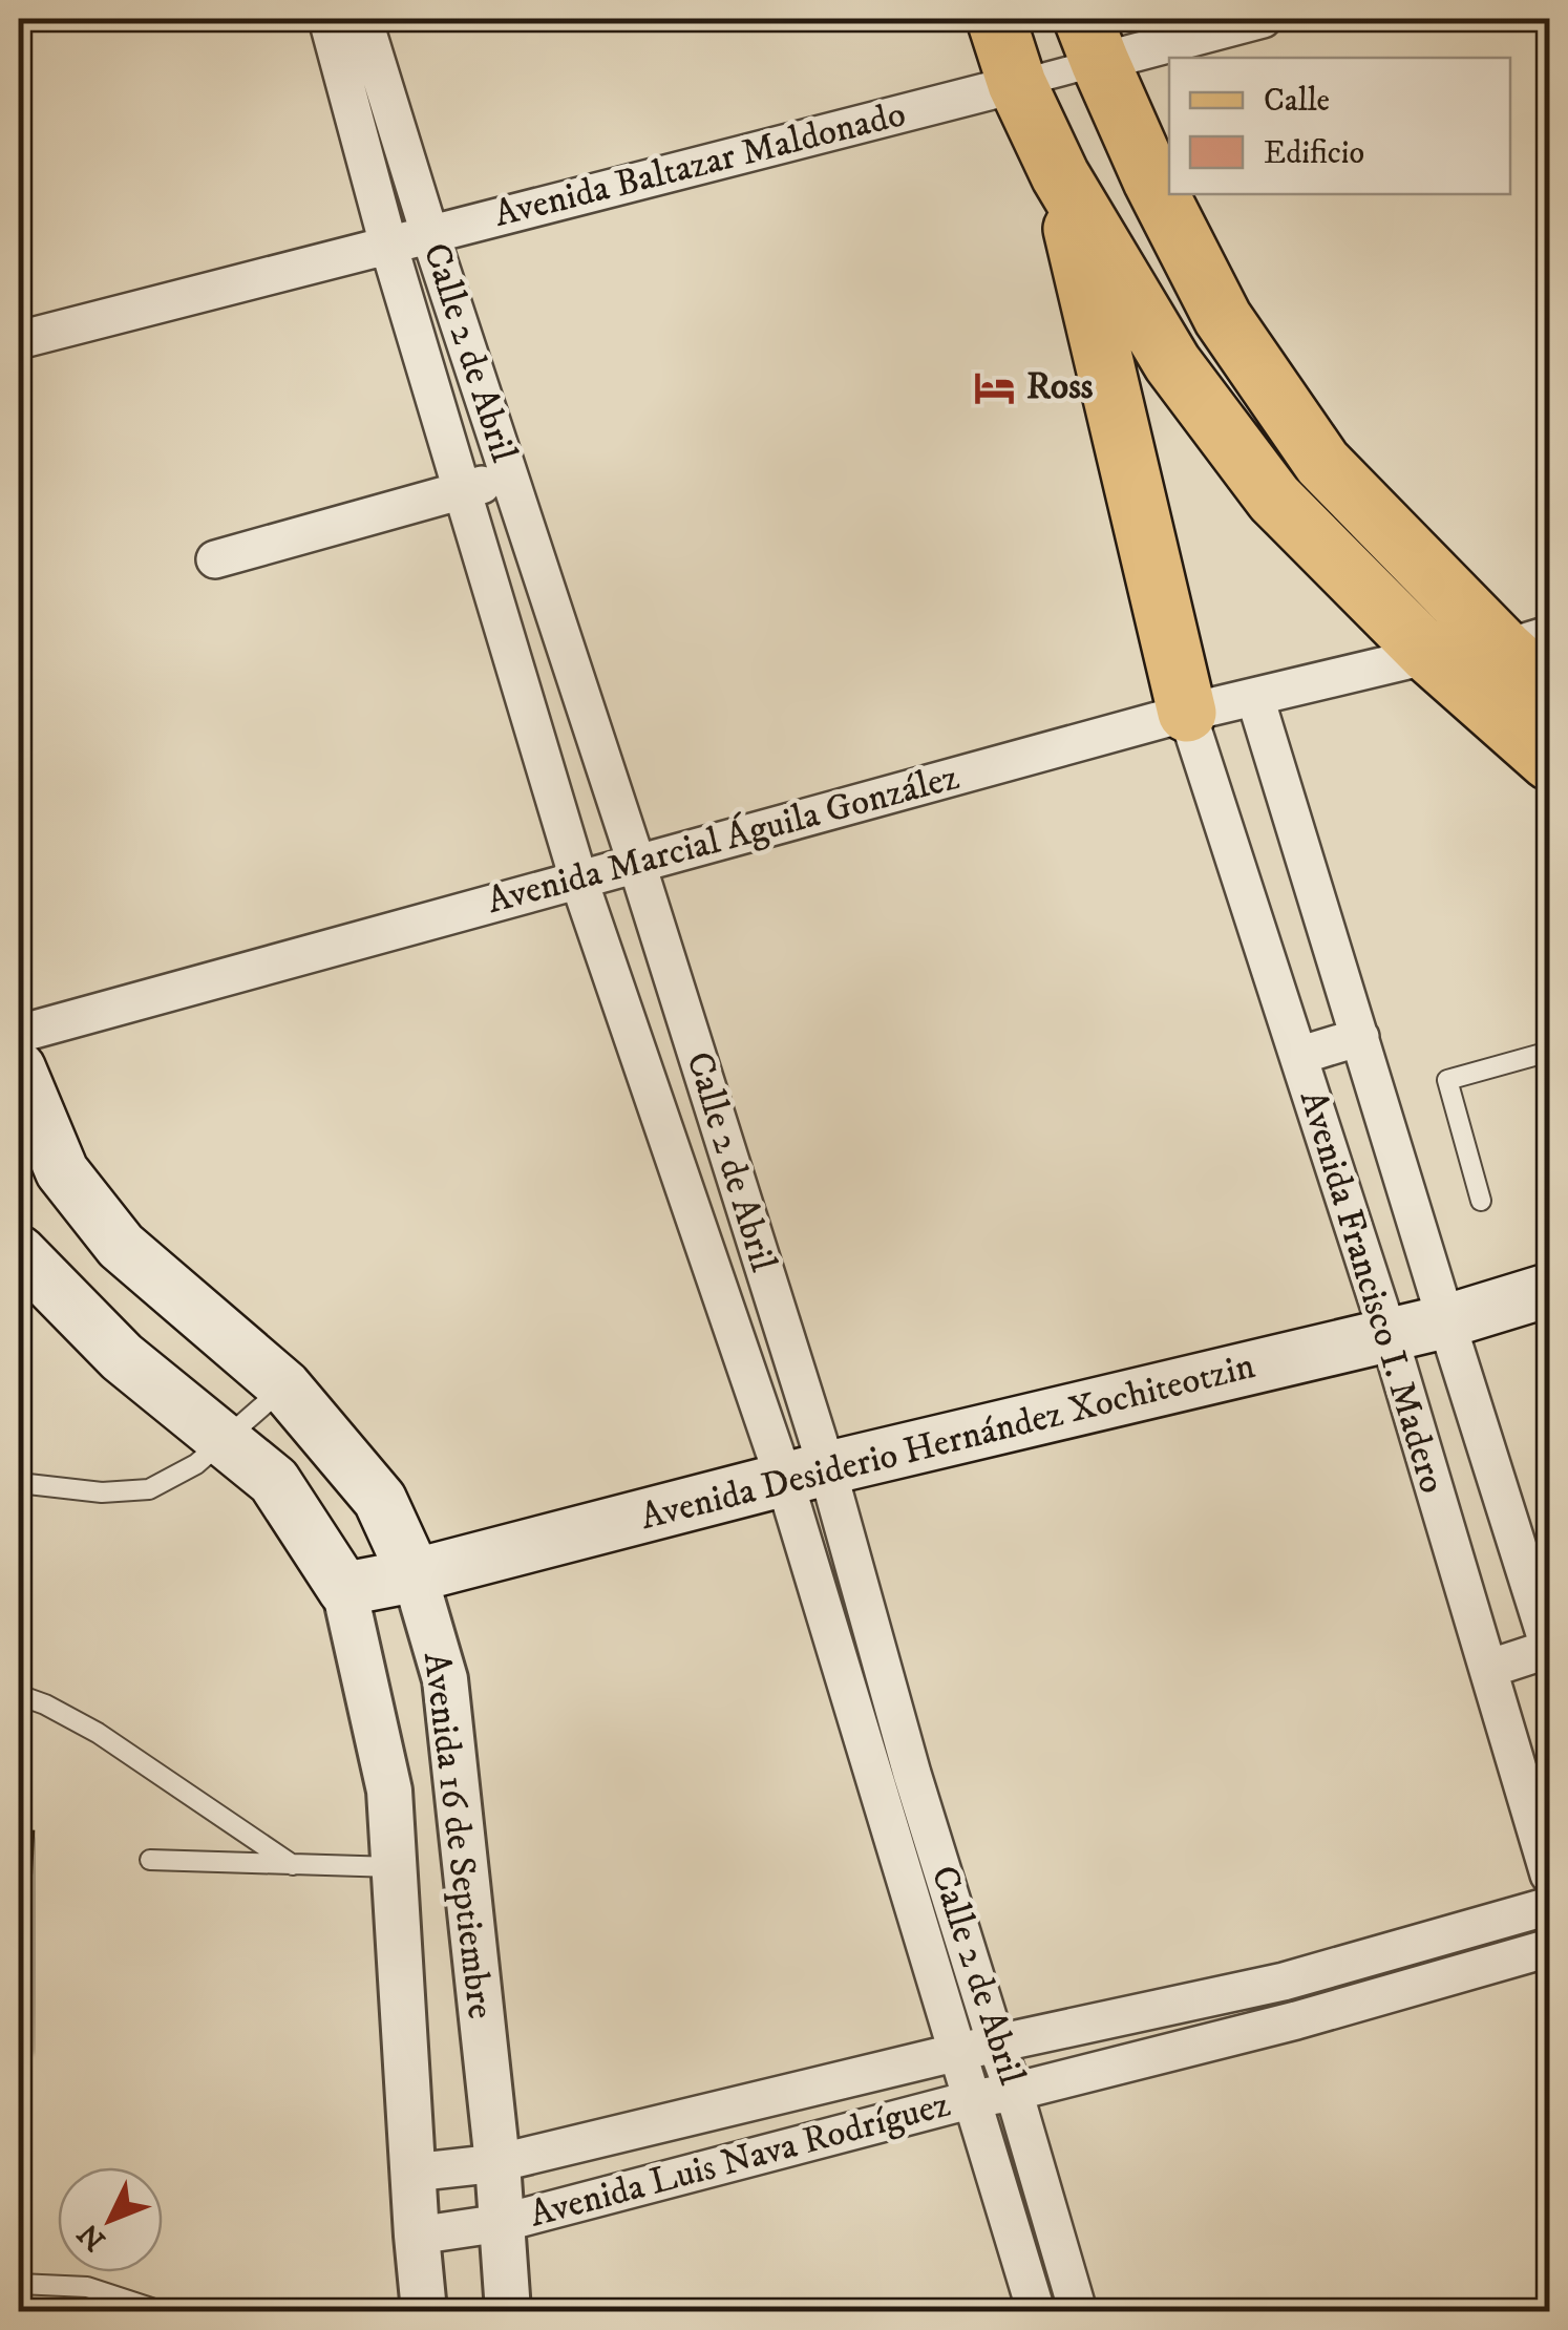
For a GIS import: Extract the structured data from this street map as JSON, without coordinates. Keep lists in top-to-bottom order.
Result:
{
  "streets": {
    "main road": ["Avenida Desiderio Hernández Xochiteotzin", "Avenida 16 de Septiembre"],
    "street": [
      "Avenida Baltazar Maldonado",
      "Calle 2 de Abril",
      "Avenida Marcial Águila González",
      "Avenida Francisco I. Madero",
      "Avenida Luis Nava Rodríguez"
    ]
  },
  "crossings": [
    ["Avenida Baltazar Maldonado", "Calle 2 de Abril"],
    ["Calle 2 de Abril", "Avenida Marcial Águila González"],
    ["Calle 2 de Abril", "Avenida Desiderio Hernández Xochiteotzin"],
    ["Calle 2 de Abril", "Avenida Luis Nava Rodríguez"],
    ["Avenida Marcial Águila González", "Avenida Francisco I. Madero"],
    ["Avenida Francisco I. Madero", "Avenida Desiderio Hernández Xochiteotzin"],
    ["Avenida Desiderio Hernández Xochiteotzin", "Avenida 16 de Septiembre"],
    ["Avenida 16 de Septiembre", "Avenida Luis Nava Rodríguez"]
  ],
  "places": {
    "hotel": ["Ross"]
  },
  "legend": ["Calle", "Edificio"],
  "north": "bottom left"
}
